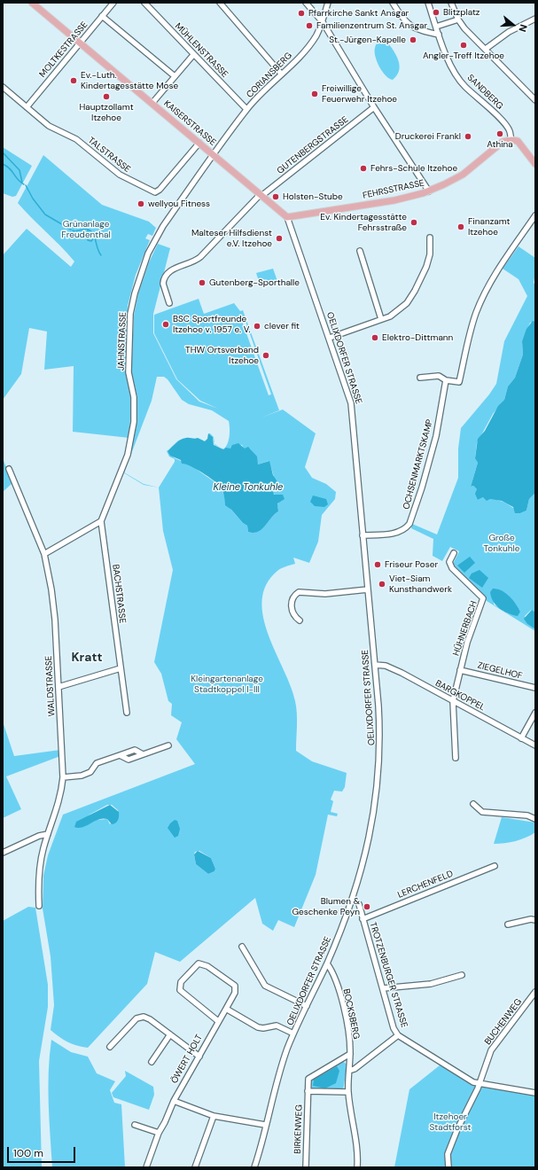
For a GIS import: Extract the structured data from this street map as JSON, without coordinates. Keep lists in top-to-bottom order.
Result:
{
  "streets": {
    "main road": ["SANDBERG", "KAISERSTRASSE", "FEHRSSTRASSE"],
    "street": [
      "MOLTKESTRASSE",
      "MÜHLENSTRASSE",
      "CORIANSBERG",
      "GUTENBERGSTRASSE",
      "TALSTRASSE",
      "JAHNSTRASSE",
      "OELIXDORFER STRASSE",
      "OCHSENMARKTSKAMP",
      "BACHSTRASSE",
      "HÜHNERBACH",
      "ZIEGELHOF",
      "WALDSTRASSE",
      "BARGKOPPEL",
      "LERCHENFELD",
      "TROTZENBURGER STRASSE",
      "BOCKSBERG",
      "BUCHENWEG",
      "ÖWERT HOLT",
      "BIRKENWEG"
    ]
  },
  "crossings": [
    ["MOLTKESTRASSE", "KAISERSTRASSE"],
    ["MOLTKESTRASSE", "TALSTRASSE"],
    ["MÜHLENSTRASSE", "CORIANSBERG"],
    ["CORIANSBERG", "KAISERSTRASSE"],
    ["CORIANSBERG", "JAHNSTRASSE"],
    ["SANDBERG", "FEHRSSTRASSE"],
    ["KAISERSTRASSE", "GUTENBERGSTRASSE"],
    ["KAISERSTRASSE", "TALSTRASSE"],
    ["KAISERSTRASSE", "FEHRSSTRASSE"],
    ["KAISERSTRASSE", "JAHNSTRASSE"],
    ["KAISERSTRASSE", "OELIXDORFER STRASSE"],
    ["FEHRSSTRASSE", "OELIXDORFER STRASSE"],
    ["JAHNSTRASSE", "BACHSTRASSE"],
    ["OELIXDORFER STRASSE", "OCHSENMARKTSKAMP"],
    ["OELIXDORFER STRASSE", "BARGKOPPEL"],
    ["OELIXDORFER STRASSE", "TROTZENBURGER STRASSE"],
    ["OELIXDORFER STRASSE", "BOCKSBERG"],
    ["HÜHNERBACH", "ZIEGELHOF"],
    ["HÜHNERBACH", "BARGKOPPEL"],
    ["LERCHENFELD", "TROTZENBURGER STRASSE"],
    ["TROTZENBURGER STRASSE", "BUCHENWEG"],
    ["BOCKSBERG", "BIRKENWEG"]
  ],
  "districts": ["Kratt"],
  "water": ["Kleine Tonkuhle"],
  "parks": [
    "Grünanlage Freudenthal",
    "Große Tonkuhle",
    "Kleingartenanlage Stadtkoppel I-III",
    "Itzehoer Stadtforst"
  ],
  "places": [
    "Blitzplatz",
    "Pfarrkirche Sankt Ansgar",
    "Familienzentrum St. Ansgar",
    "St.-Jürgen-Kapelle",
    "Angler-Treff Itzehoe",
    "Ev.-Luth. Kindertagesstätte Mose",
    "Freiwillige Feuerwehr Itzehoe",
    "Hauptzollamt Itzehoe",
    "Athina",
    "Druckerei Frankl",
    "Fehrs-Schule Itzehoe",
    "Holsten-Stube",
    "wellyou Fitness",
    "Ev. Kindertagesstätte Fehrsstraße",
    "Finanzamt Itzehoe",
    "Malteser Hilfsdienst e.V. Itzehoe",
    "Gutenberg-Sporthalle",
    "BSC Sportfreunde Itzehoe v. 1957 e. V.",
    "clever fit",
    "Elektro-Dittmann",
    "THW Ortsverband Itzehoe",
    "Friseur Poser",
    "Viet-Siam Kunsthandwerk",
    "Blumen & Geschenke Peyn"
  ],
  "scale_bar": "100 m",
  "north": "right"
}
